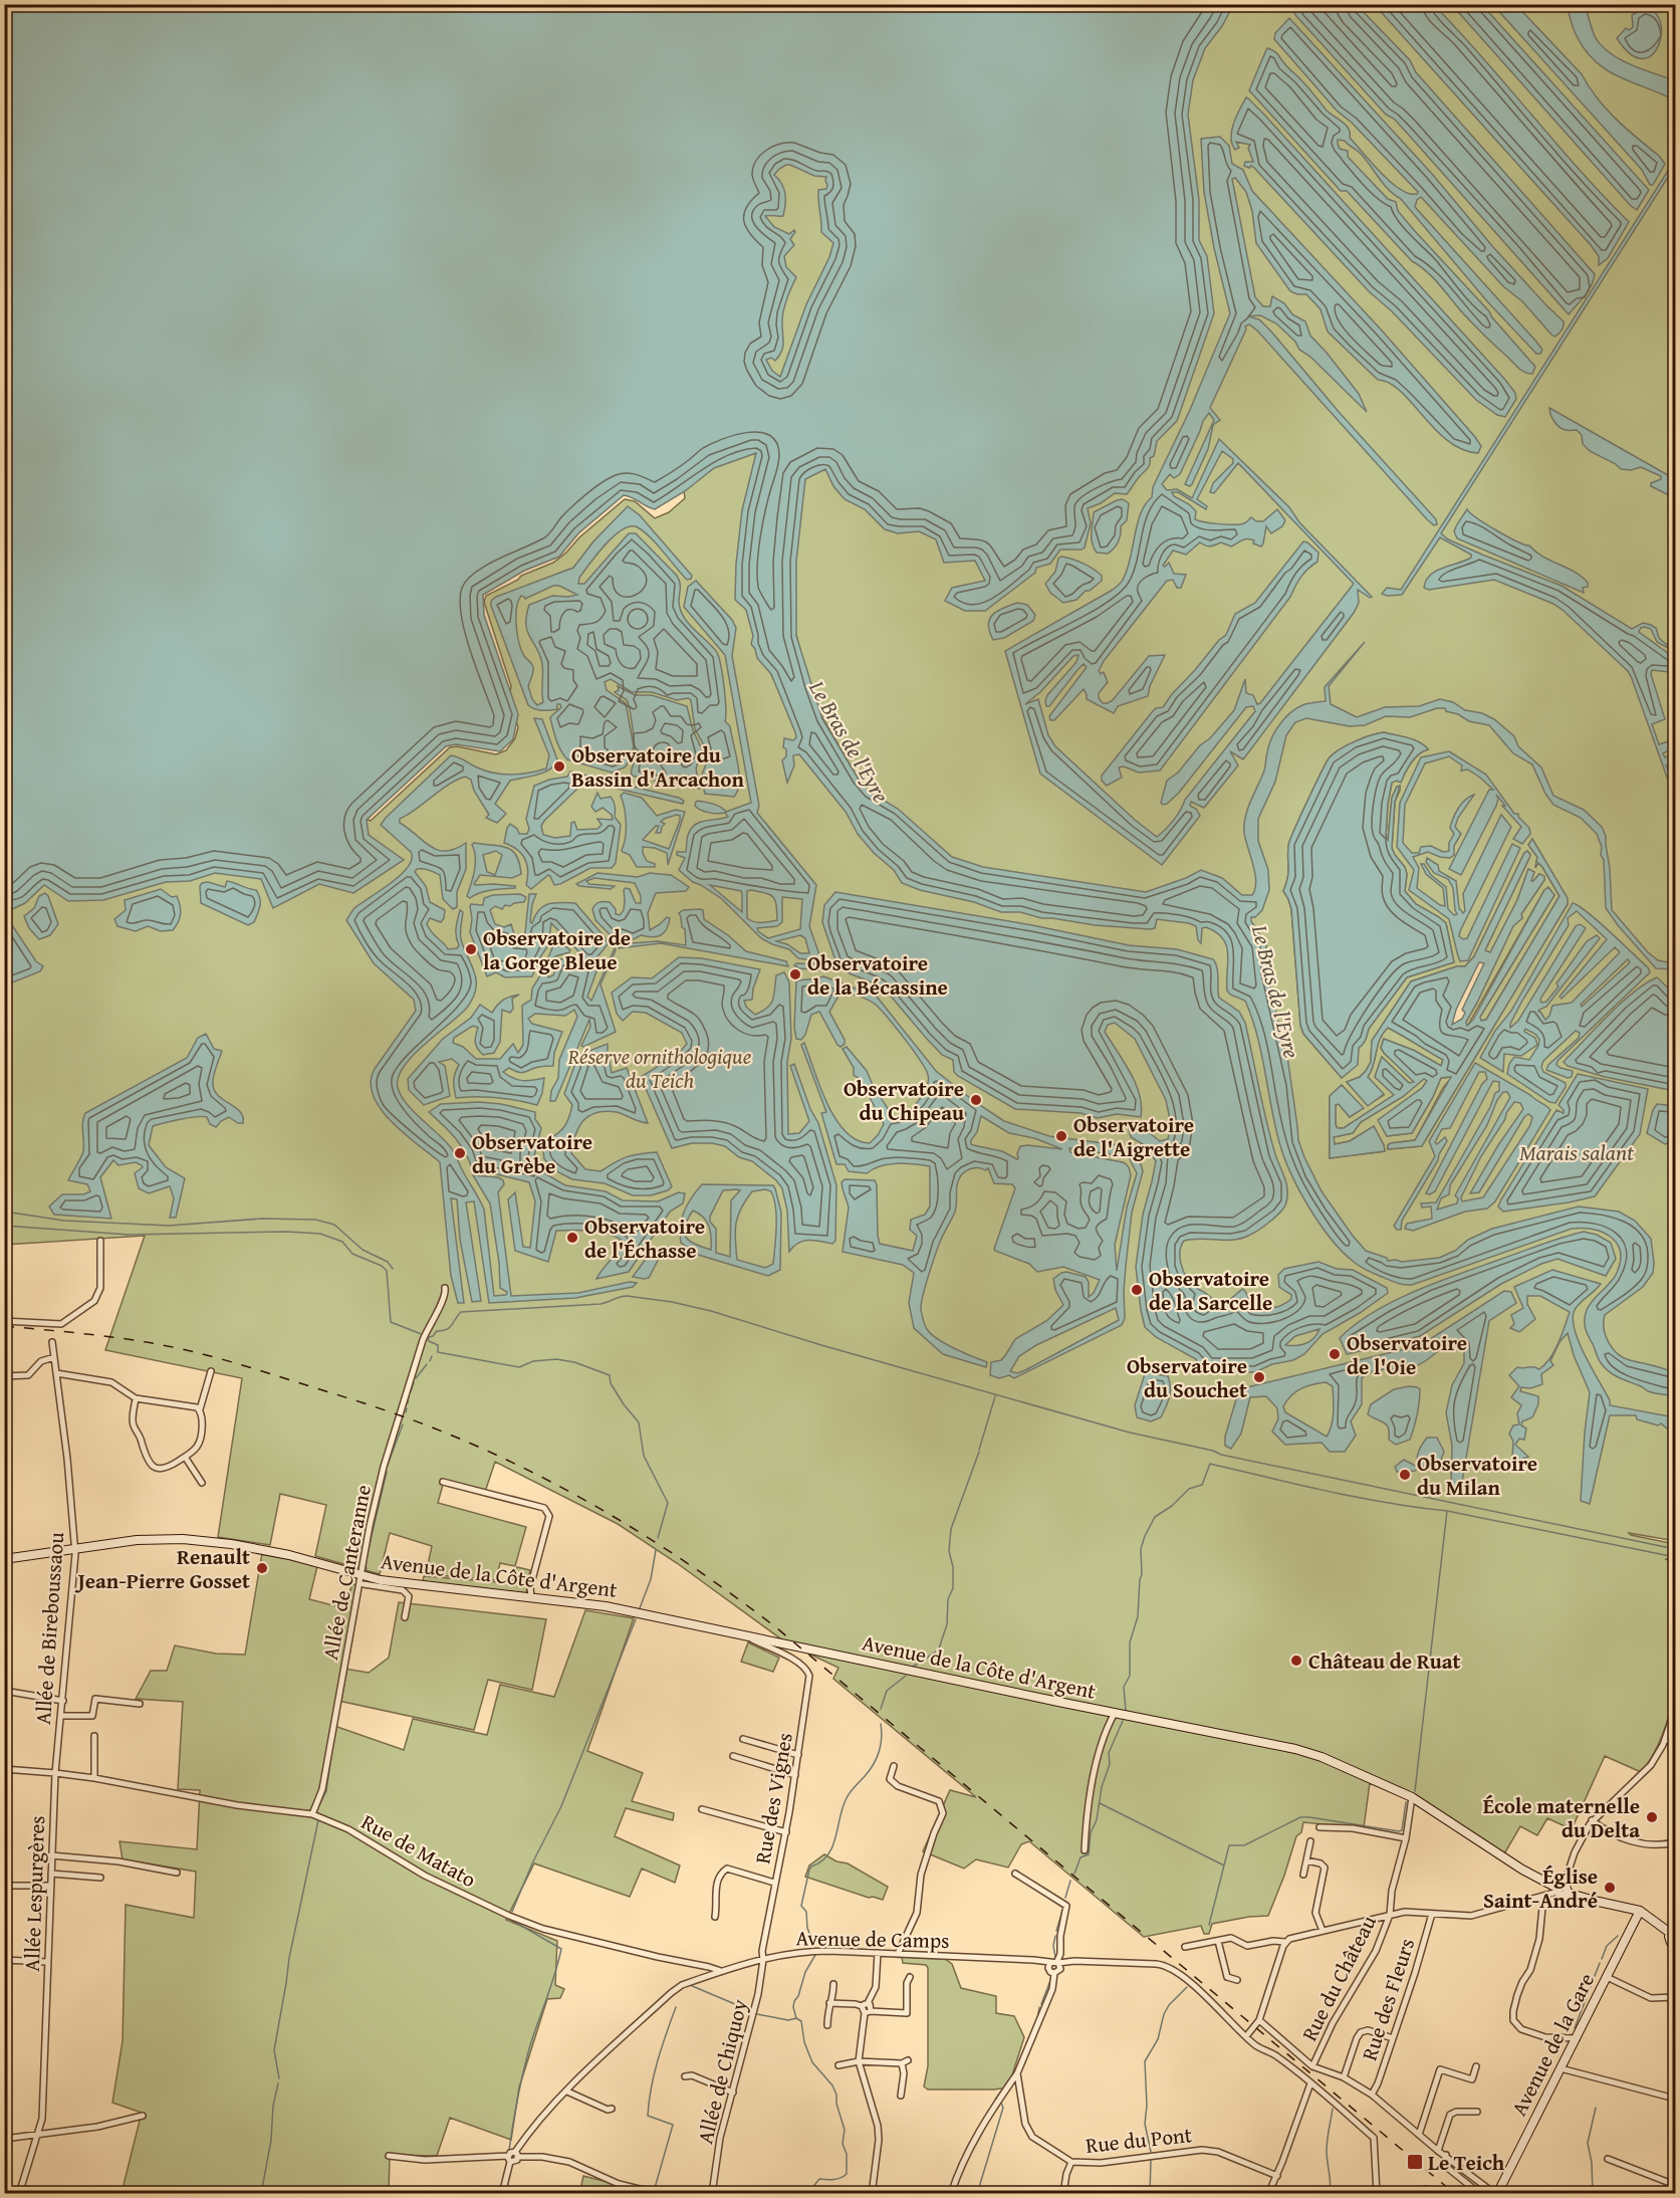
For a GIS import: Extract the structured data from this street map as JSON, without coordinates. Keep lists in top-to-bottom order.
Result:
{
  "streets": {
    "main road": ["Avenue de la Côte d'Argent", "Avenue de la Gare"],
    "street": [
      "Allée de Canteranne",
      "Allée de Bireboussaou",
      "Rue des Vignes",
      "Rue de Matato",
      "Allée Lespurgères",
      "Avenue de Camps",
      "Rue du Château",
      "Rue des Fleurs",
      "Allée de Chiquoy",
      "Rue du Pont"
    ]
  },
  "crossings": [
    ["Allée de Canteranne", "Avenue de la Côte d'Argent"],
    ["Allée de Canteranne", "Rue de Matato"],
    ["Avenue de la Côte d'Argent", "Allée de Bireboussaou"],
    ["Avenue de la Côte d'Argent", "Rue des Vignes"],
    ["Avenue de la Côte d'Argent", "Rue du Château"],
    ["Avenue de la Côte d'Argent", "Avenue de la Gare"],
    ["Allée de Bireboussaou", "Rue de Matato"],
    ["Allée de Bireboussaou", "Allée Lespurgères"],
    ["Rue des Vignes", "Avenue de Camps"],
    ["Rue des Vignes", "Allée de Chiquoy"],
    ["Rue de Matato", "Allée Lespurgères"],
    ["Rue de Matato", "Avenue de Camps"],
    ["Avenue de Camps", "Allée de Chiquoy"]
  ],
  "water": ["Le Bras de l'Eyre", "Marais salant"],
  "parks": ["Réserve ornithologique du Teich"],
  "places": {
    "other": [
      "Observatoire du Bassin d'Arcachon",
      "Observatoire de la Gorge Bleue",
      "Observatoire de la Bécassine",
      "Observatoire du Chipeau",
      "Observatoire de l'Aigrette",
      "Observatoire du Grèbe",
      "Observatoire de l'Échasse",
      "Observatoire de la Sarcelle",
      "Observatoire de l'Oie",
      "Observatoire du Souchet",
      "Observatoire du Milan",
      "Renault Jean-Pierre Gosset",
      "Château de Ruat",
      "École maternelle du Delta",
      "Église Saint-André"
    ],
    "transit": ["Le Teich"]
  }
}
